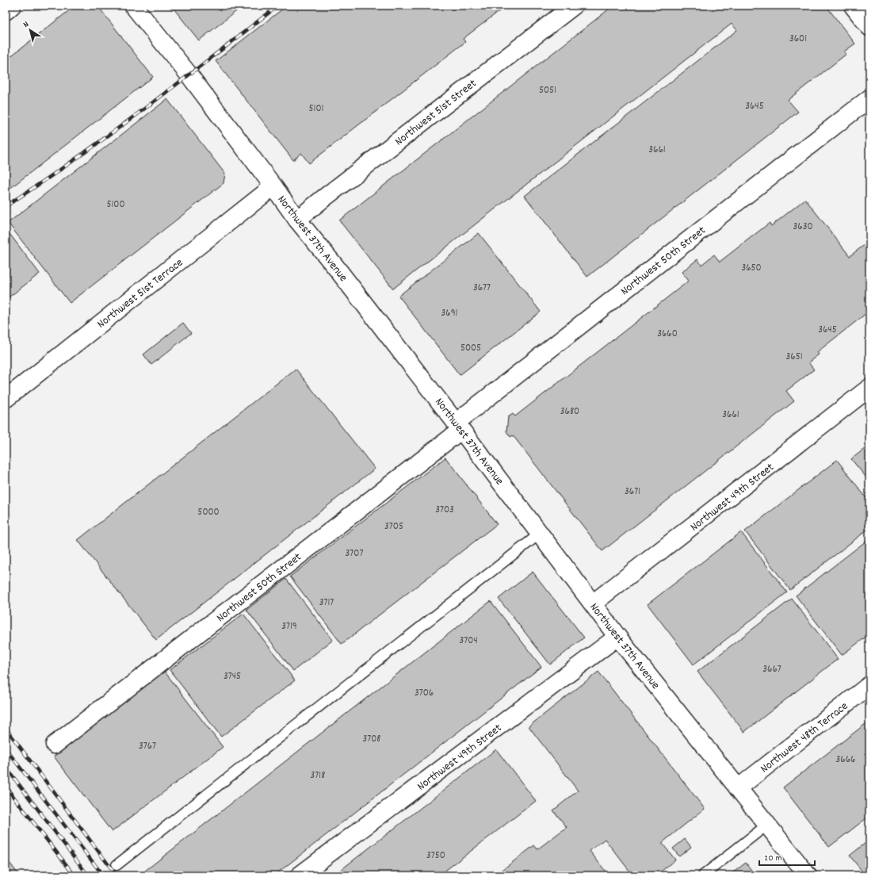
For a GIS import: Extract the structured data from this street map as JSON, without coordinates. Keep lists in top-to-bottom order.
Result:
{
  "streets": {
    "street": [
      "Northwest 51st Street",
      "Northwest 37th Avenue",
      "Northwest 50th Street",
      "Northwest 51st Terrace",
      "Northwest 49th Street",
      "Northwest 48th Terrace"
    ]
  },
  "crossings": [
    ["Northwest 51st Street", "Northwest 37th Avenue"],
    ["Northwest 37th Avenue", "Northwest 50th Street"],
    ["Northwest 37th Avenue", "Northwest 51st Terrace"],
    ["Northwest 37th Avenue", "Northwest 49th Street"],
    ["Northwest 37th Avenue", "Northwest 48th Terrace"]
  ],
  "house_numbers": [
    "3601",
    "5051",
    "3645",
    "5101",
    "3661",
    "5100",
    "3630",
    "3650",
    "3677",
    "3691",
    "3645",
    "3660",
    "5005",
    "3651",
    "3680",
    "3661",
    "3671",
    "3703",
    "5000",
    "3705",
    "3707",
    "3717",
    "3719",
    "3704",
    "3667",
    "3745",
    "3706",
    "3708",
    "3767",
    "3666",
    "3718",
    "3750"
  ],
  "scale_bar": "20 m",
  "north": "top left"
}
